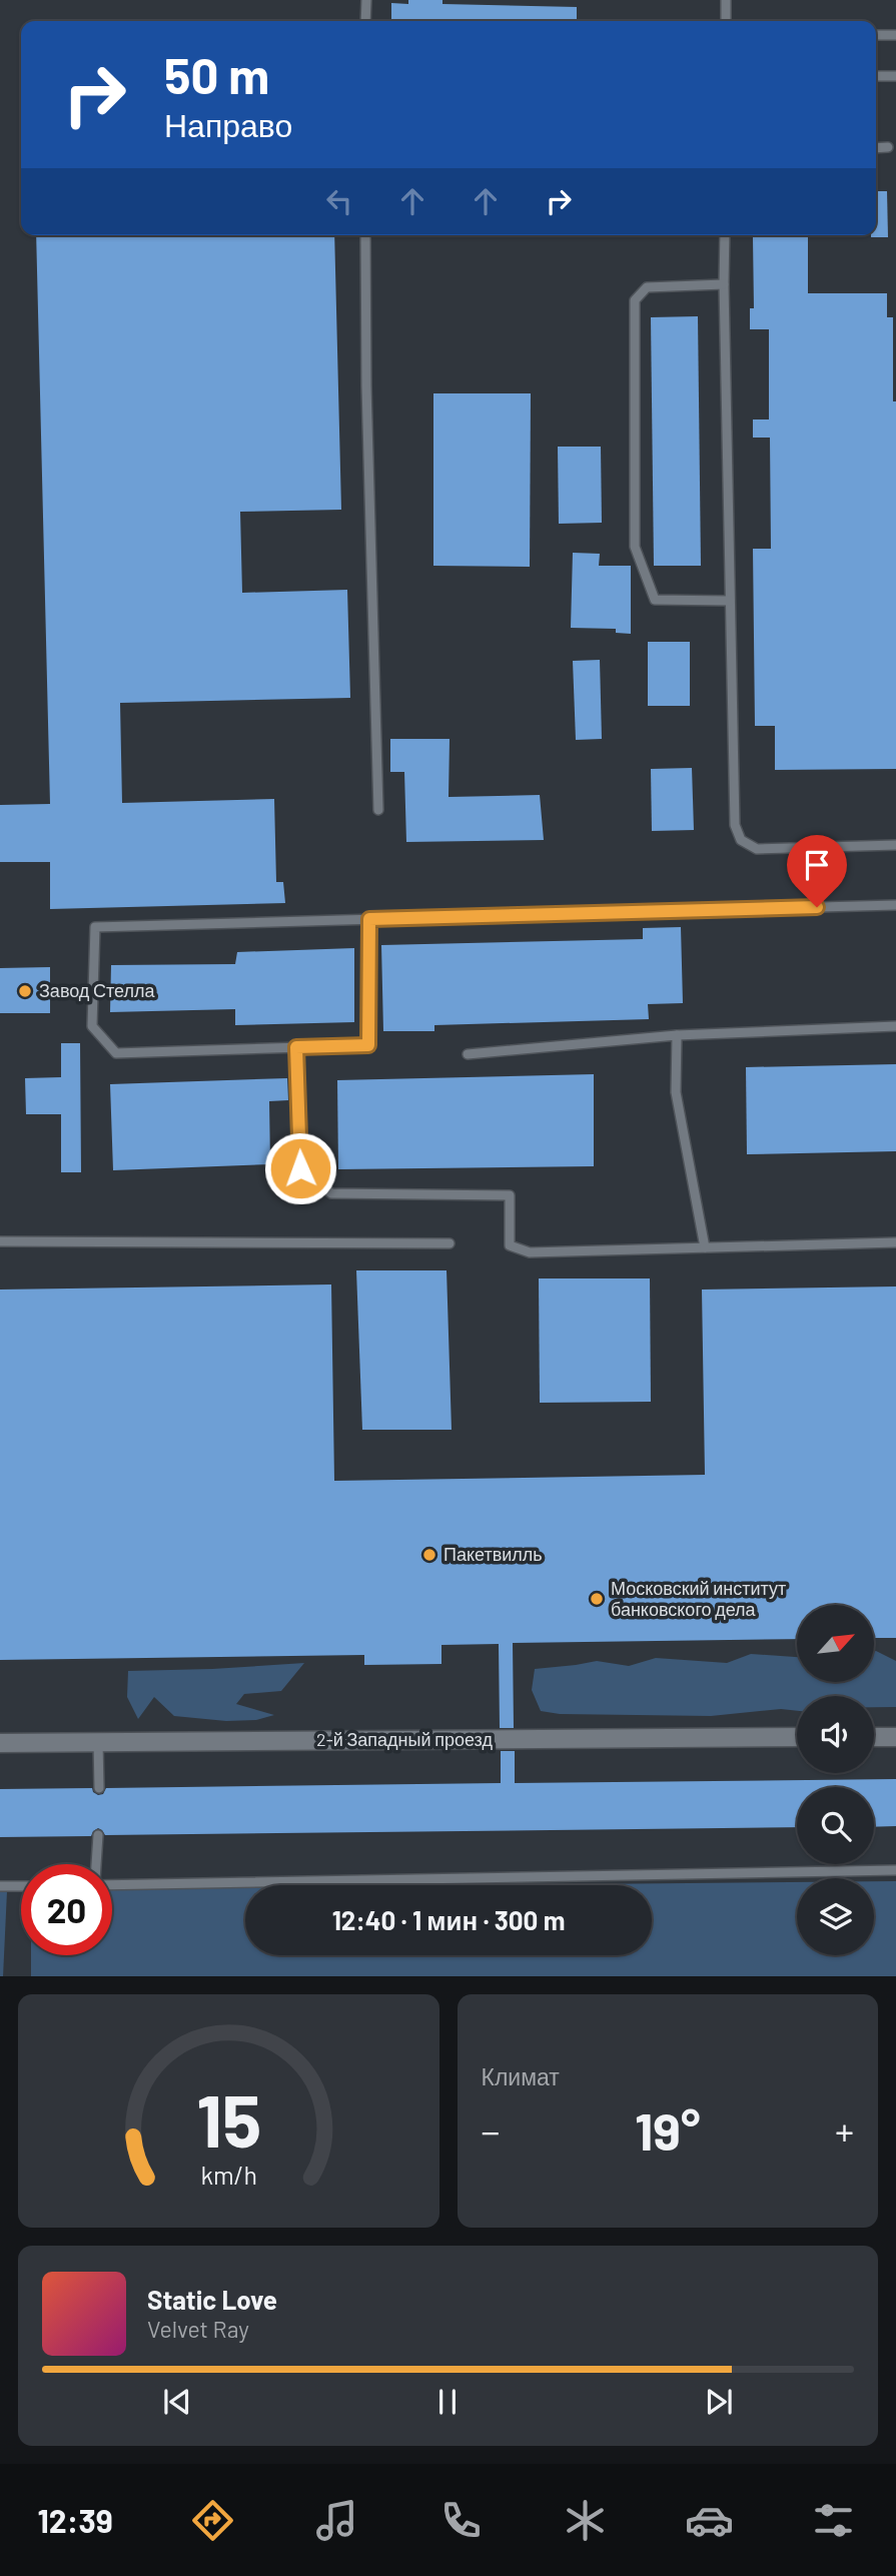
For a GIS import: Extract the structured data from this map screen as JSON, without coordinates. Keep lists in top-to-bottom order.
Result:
{
  "streets": {
    "street": ["2-й Западный проезд"]
  },
  "places": ["Завод Стелла", "Пакетвилль", "Московский институт банковского дела"],
  "north": "top right",
  "page": {
    "turn": ["50 m", "Направо"],
    "limit": "20",
    "trip": "12:40 · 1 мин · 300 m",
    "tile": "Климат",
    "heat": ["−", "19°", "+"],
    "song": ["Static Love", "Velvet Ray"],
    "tabs": "12:39",
    "gauge": ["15", "km/h"]
  }
}
